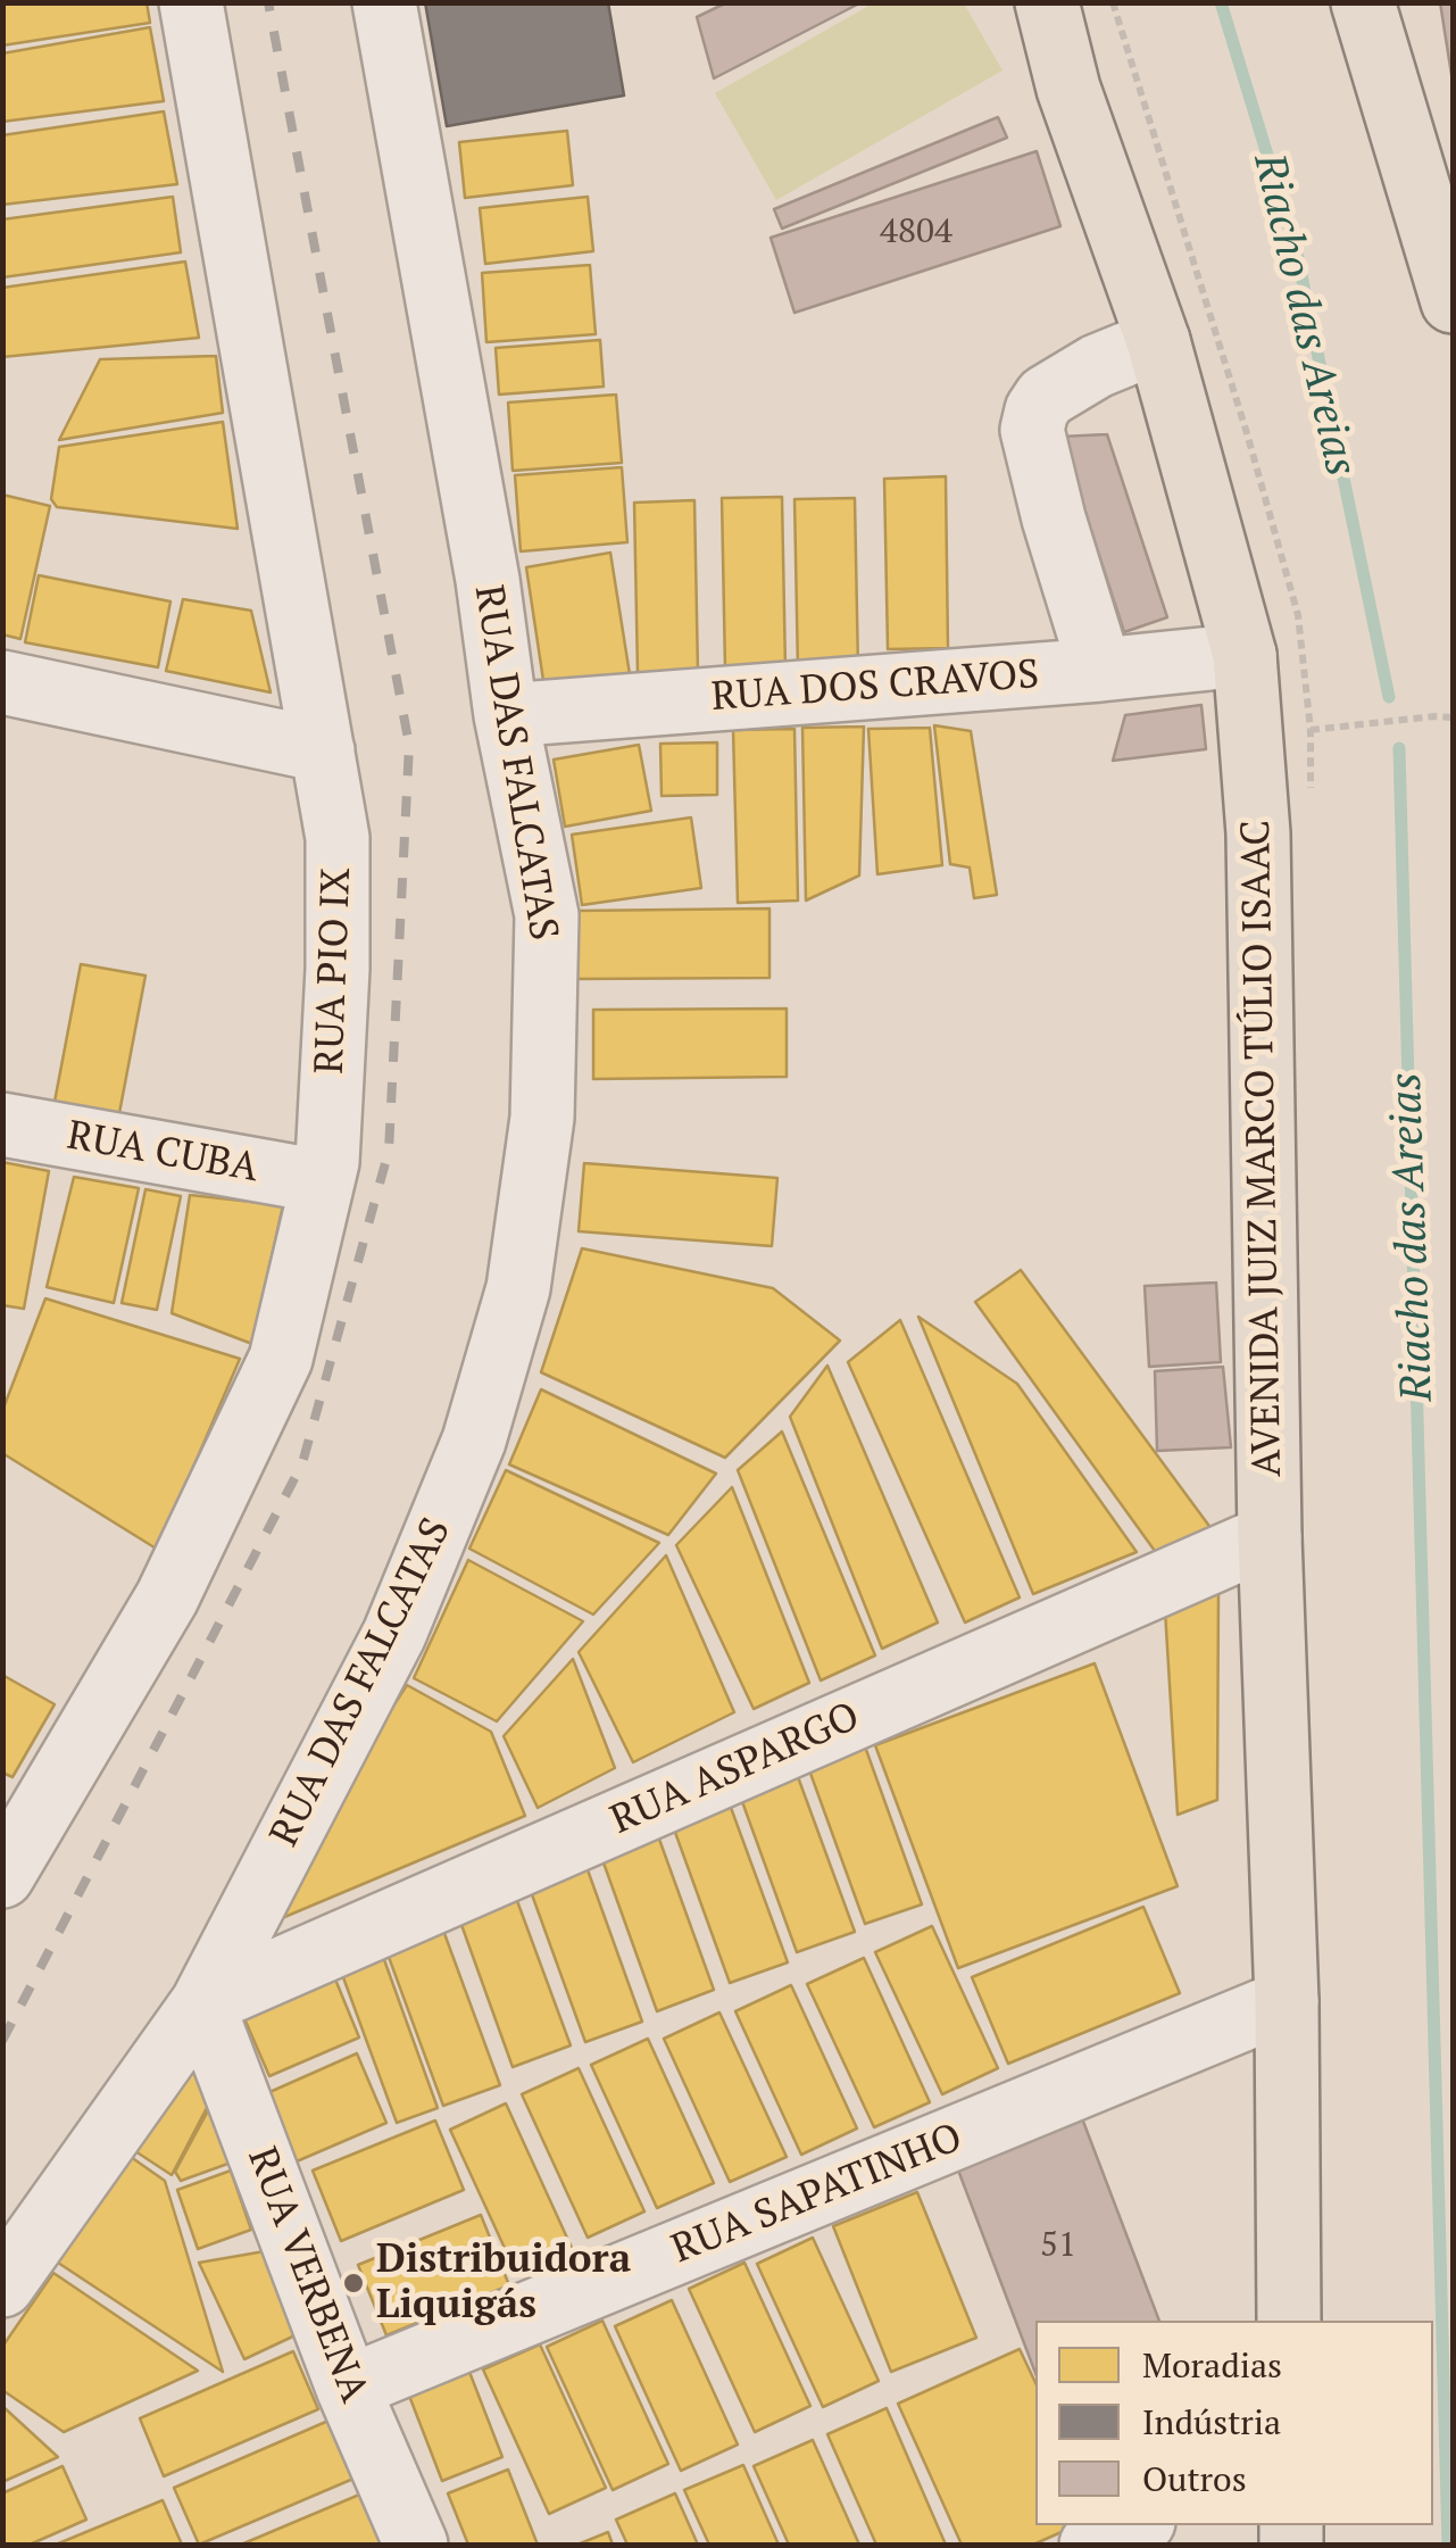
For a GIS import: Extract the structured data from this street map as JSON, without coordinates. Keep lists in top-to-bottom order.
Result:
{
  "streets": {
    "main road": ["AVENIDA JUIZ MARCO TÚLIO ISAAC"],
    "street": [
      "RUA DOS CRAVOS",
      "RUA DAS FALCATAS",
      "RUA PIO IX",
      "RUA CUBA",
      "RUA ASPARGO",
      "RUA SAPATINHO",
      "RUA VERBENA"
    ]
  },
  "crossings": [
    ["RUA DOS CRAVOS", "RUA DAS FALCATAS"],
    ["RUA DOS CRAVOS", "AVENIDA JUIZ MARCO TÚLIO ISAAC"],
    ["RUA DAS FALCATAS", "RUA ASPARGO"],
    ["RUA DAS FALCATAS", "RUA VERBENA"],
    ["RUA PIO IX", "RUA CUBA"],
    ["AVENIDA JUIZ MARCO TÚLIO ISAAC", "RUA ASPARGO"],
    ["AVENIDA JUIZ MARCO TÚLIO ISAAC", "RUA SAPATINHO"],
    ["RUA ASPARGO", "RUA VERBENA"],
    ["RUA SAPATINHO", "RUA VERBENA"]
  ],
  "water": ["Riacho das Areias"],
  "places": ["Distribuidora Liquigás"],
  "house_numbers": ["4804", "51"],
  "legend": ["Moradias", "Indústria", "Outros"]
}
